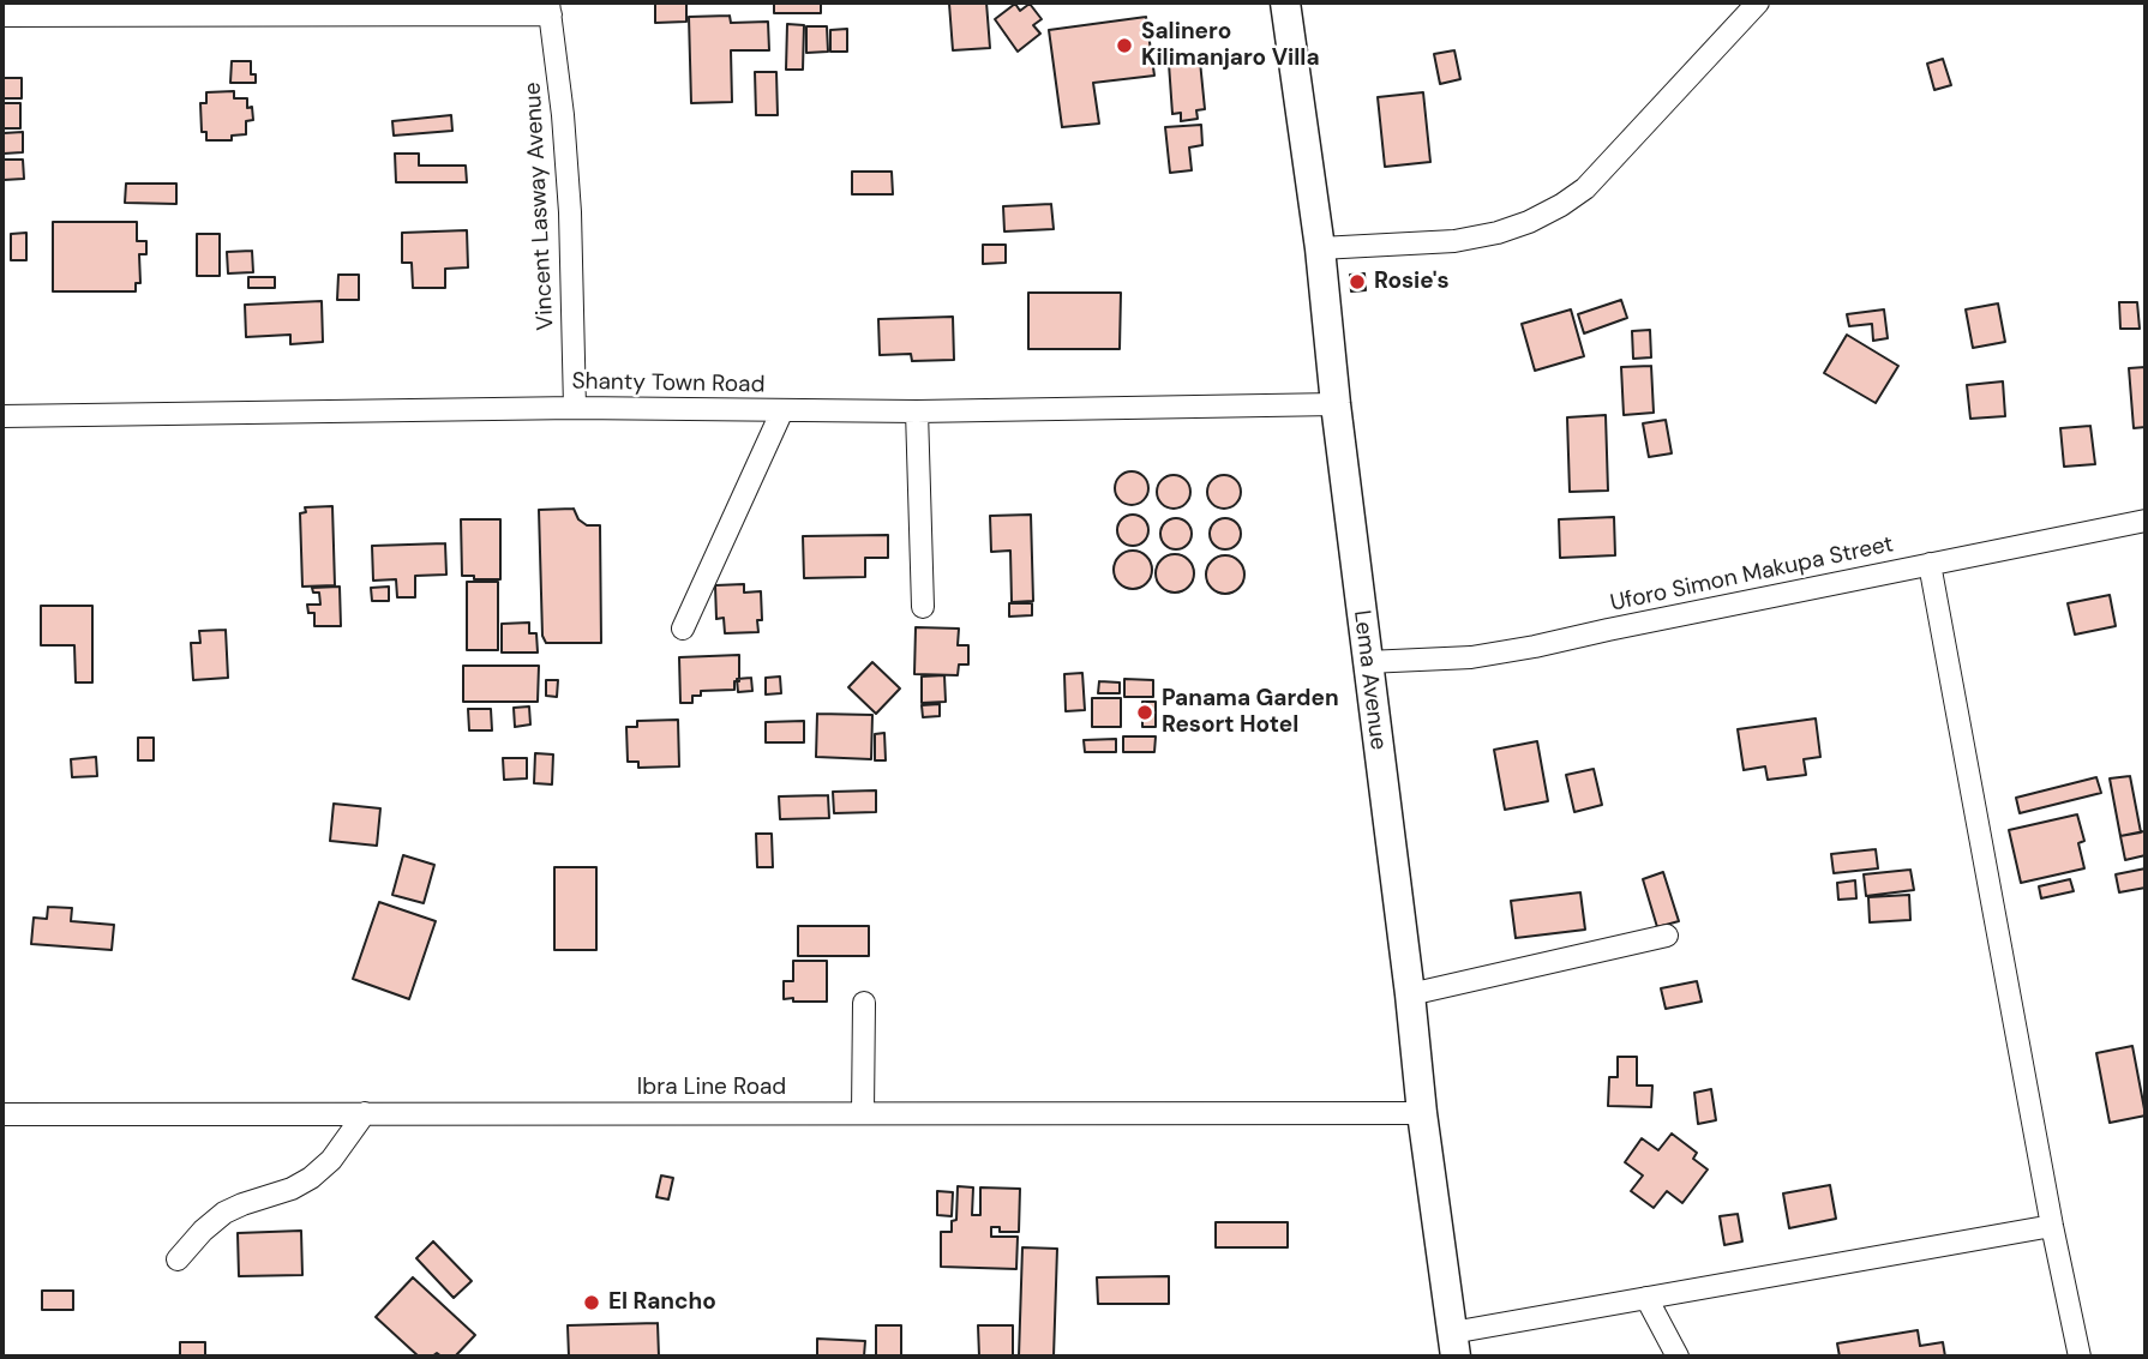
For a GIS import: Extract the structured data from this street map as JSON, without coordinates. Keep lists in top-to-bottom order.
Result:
{
  "streets": {
    "main road": ["Lema Avenue"],
    "street": [
      "Vincent Lasway Avenue",
      "Shanty Town Road",
      "Uforo Simon Makupa Street",
      "Ibra Line Road"
    ]
  },
  "crossings": [
    ["Vincent Lasway Avenue", "Shanty Town Road"],
    ["Shanty Town Road", "Lema Avenue"],
    ["Uforo Simon Makupa Street", "Lema Avenue"],
    ["Lema Avenue", "Ibra Line Road"]
  ],
  "places": [
    "Salinero Kilimanjaro Villa",
    "Rosie's",
    "Panama Garden Resort Hotel",
    "El Rancho"
  ]
}
